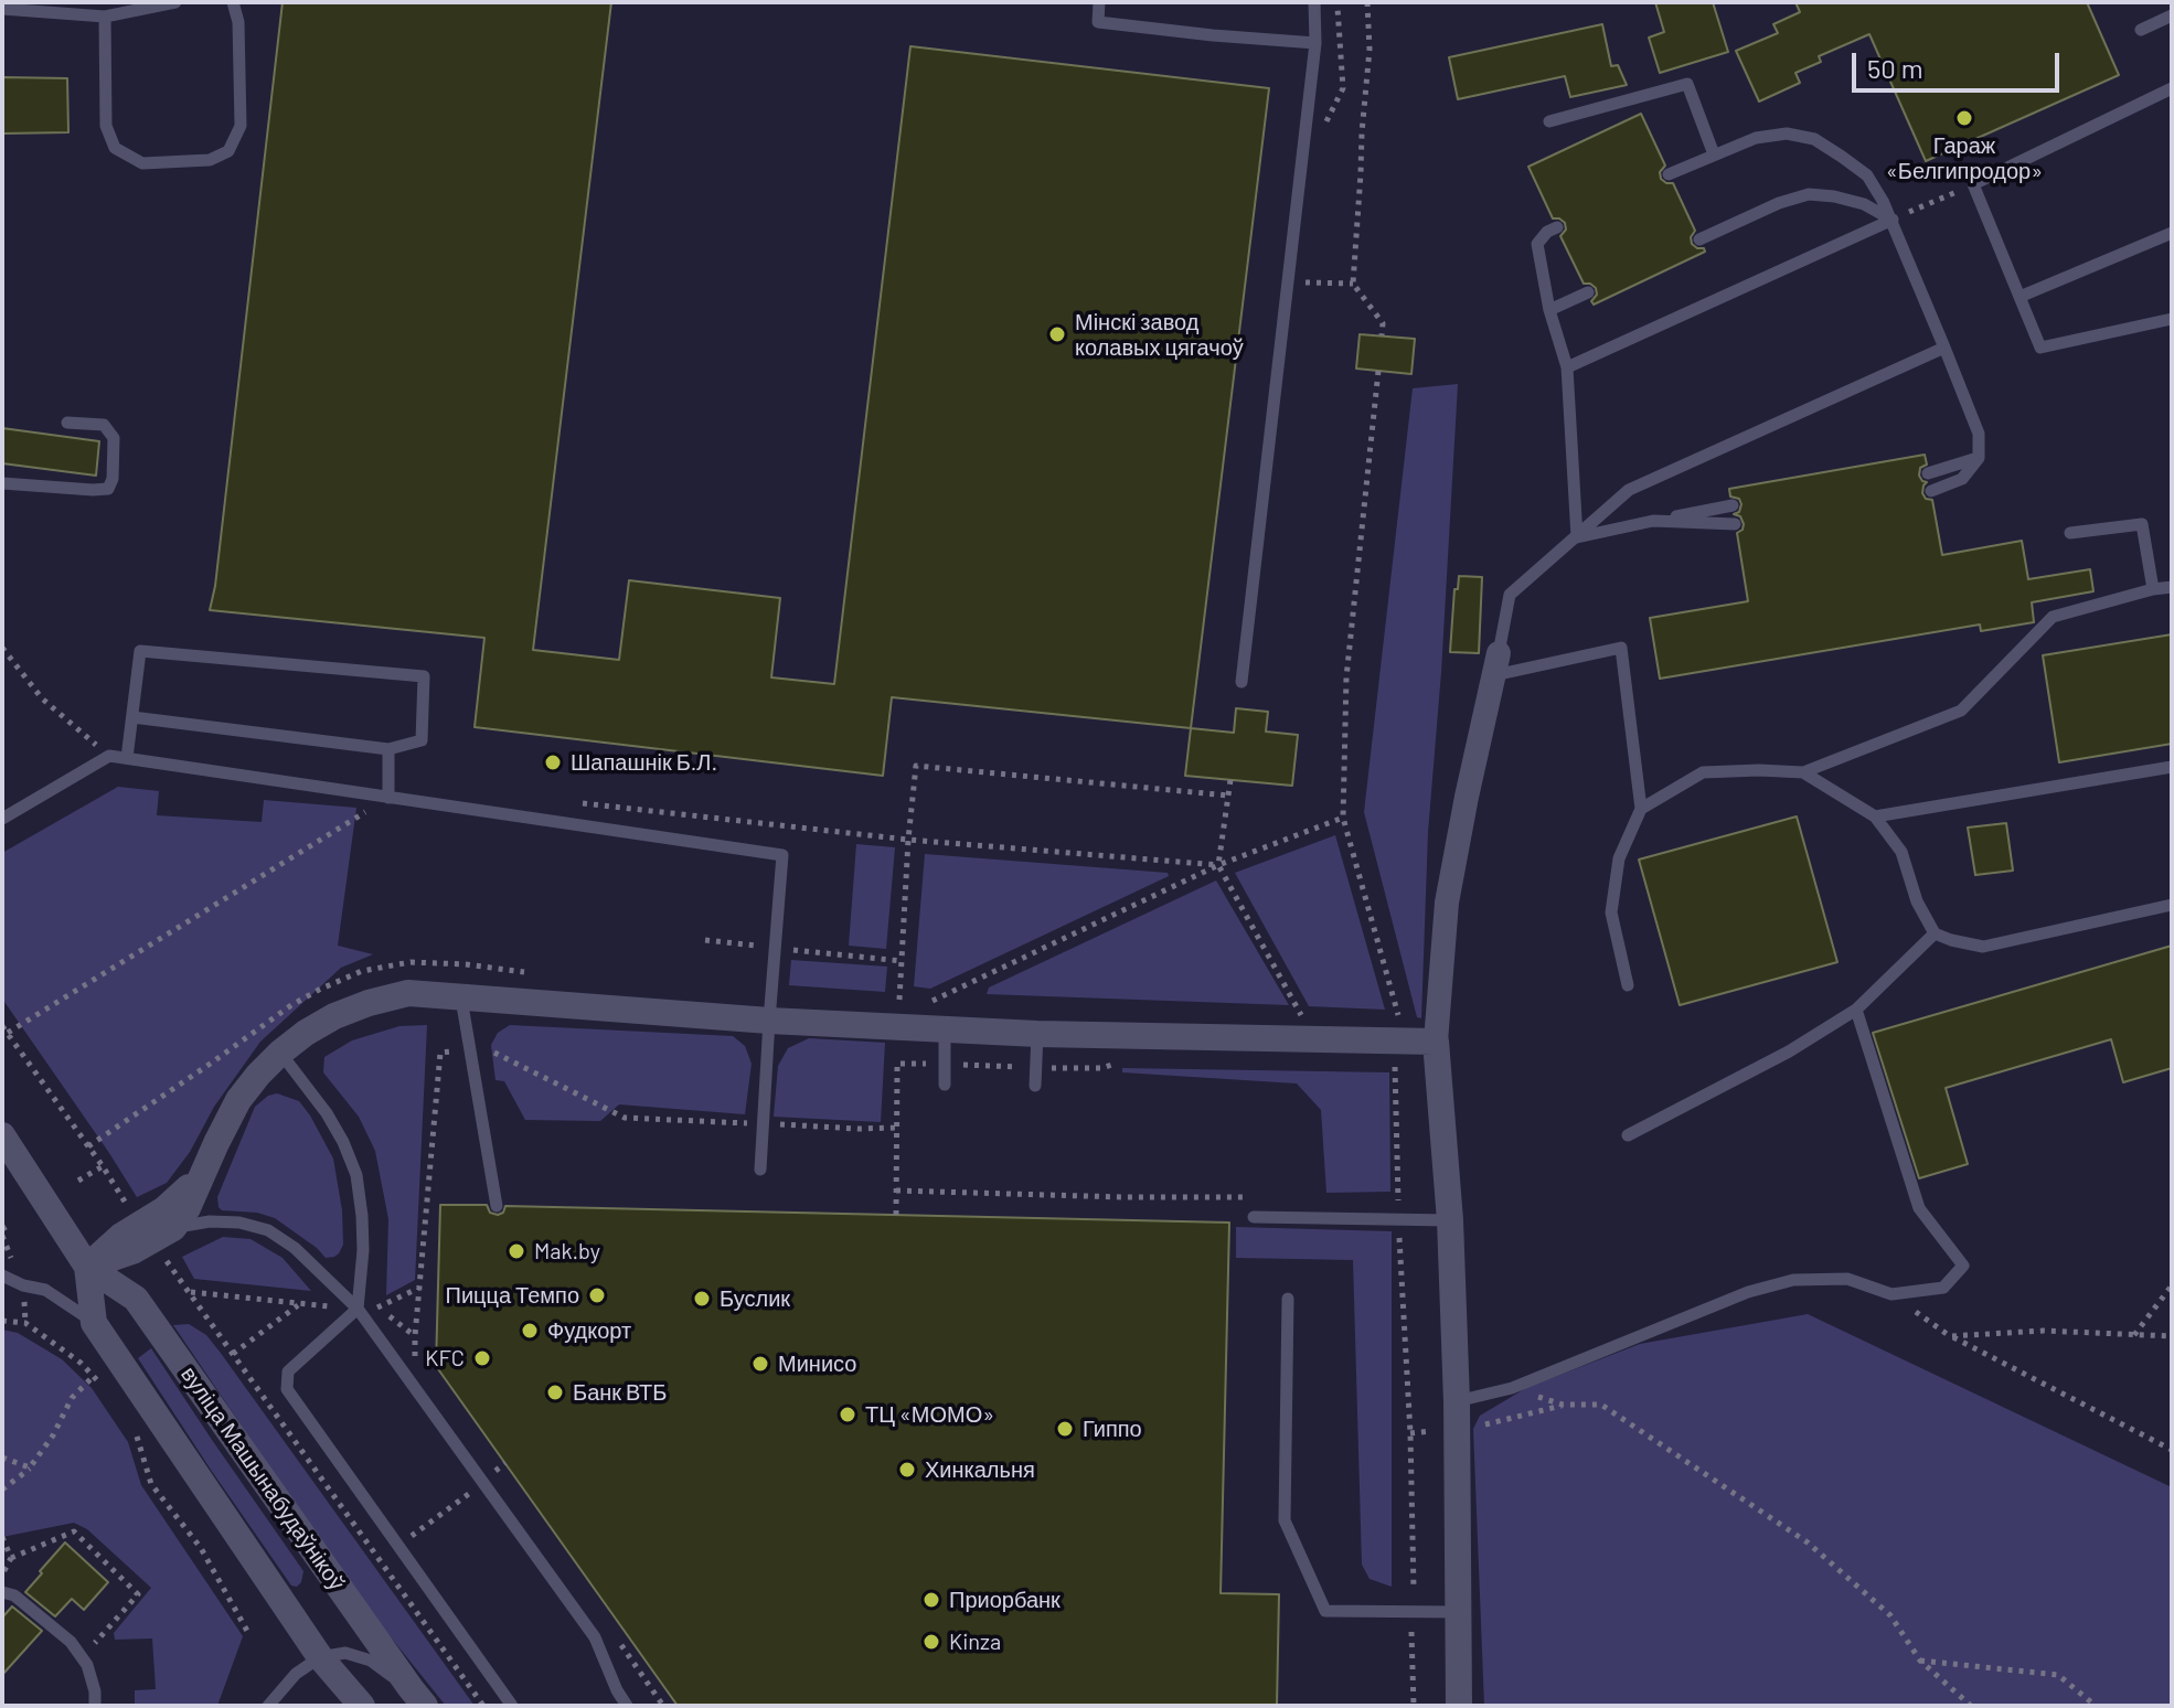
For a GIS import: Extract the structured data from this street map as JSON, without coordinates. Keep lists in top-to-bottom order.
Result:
{
  "streets": {
    "street": ["вуліца Машынабудаўнікоў"]
  },
  "places": [
    "Гараж «Белгипродор»",
    "Мінскі завод колавых цягачоў",
    "Шапашнік Б.Л.",
    "Mak.by",
    "Пицца Темпо",
    "Буслик",
    "Фудкорт",
    "KFC",
    "Минисо",
    "Банк ВТБ",
    "ТЦ «МОМО»",
    "Гиппо",
    "Хинкальня",
    "Приорбанк",
    "Kinza"
  ],
  "scale_bar": "50 m"
}
